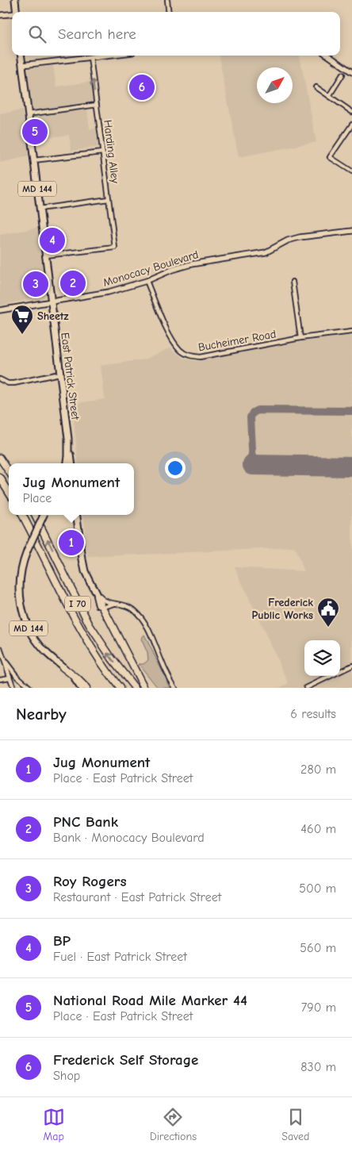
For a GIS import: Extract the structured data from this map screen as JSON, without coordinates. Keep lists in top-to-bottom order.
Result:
{
  "streets": {
    "highway": ["I 70"],
    "main road": ["MD 144", "Monocacy Boulevard", "East Patrick Street"],
    "street": ["Harding Alley", "Bucheimer Road"]
  },
  "crossings": [
    ["Harding Alley", "East Patrick Street"],
    ["Monocacy Boulevard", "Bucheimer Road"],
    ["Monocacy Boulevard", "East Patrick Street"]
  ],
  "places": {
    "supermarket": ["Sheetz"],
    "public building": ["Frederick Public Works"]
  },
  "north": "top right",
  "page": {
    "search": "Search here",
    "pins": [
      "6",
      "5",
      "4",
      "2",
      "3",
      "1"
    ],
    "popup": ["Jug Monument", "Place"],
    "heading": ["Nearby", "6 results"],
    "list": [
      {
        "mark": "1",
        "name": "Jug Monument",
        "note": "Place · East Patrick Street",
        "value": "280 m"
      },
      {
        "mark": "2",
        "name": "PNC Bank",
        "note": "Bank · Monocacy Boulevard",
        "value": "460 m"
      },
      {
        "mark": "3",
        "name": "Roy Rogers",
        "note": "Restaurant · East Patrick Street",
        "value": "500 m"
      },
      {
        "mark": "4",
        "name": "BP",
        "note": "Fuel · East Patrick Street",
        "value": "560 m"
      },
      {
        "mark": "5",
        "name": "National Road Mile Marker 44",
        "note": "Place · East Patrick Street",
        "value": "790 m"
      },
      {
        "mark": "6",
        "name": "Frederick Self Storage",
        "note": "Shop",
        "value": "830 m"
      }
    ],
    "nav": ["Map", "Directions", "Saved"]
  }
}
